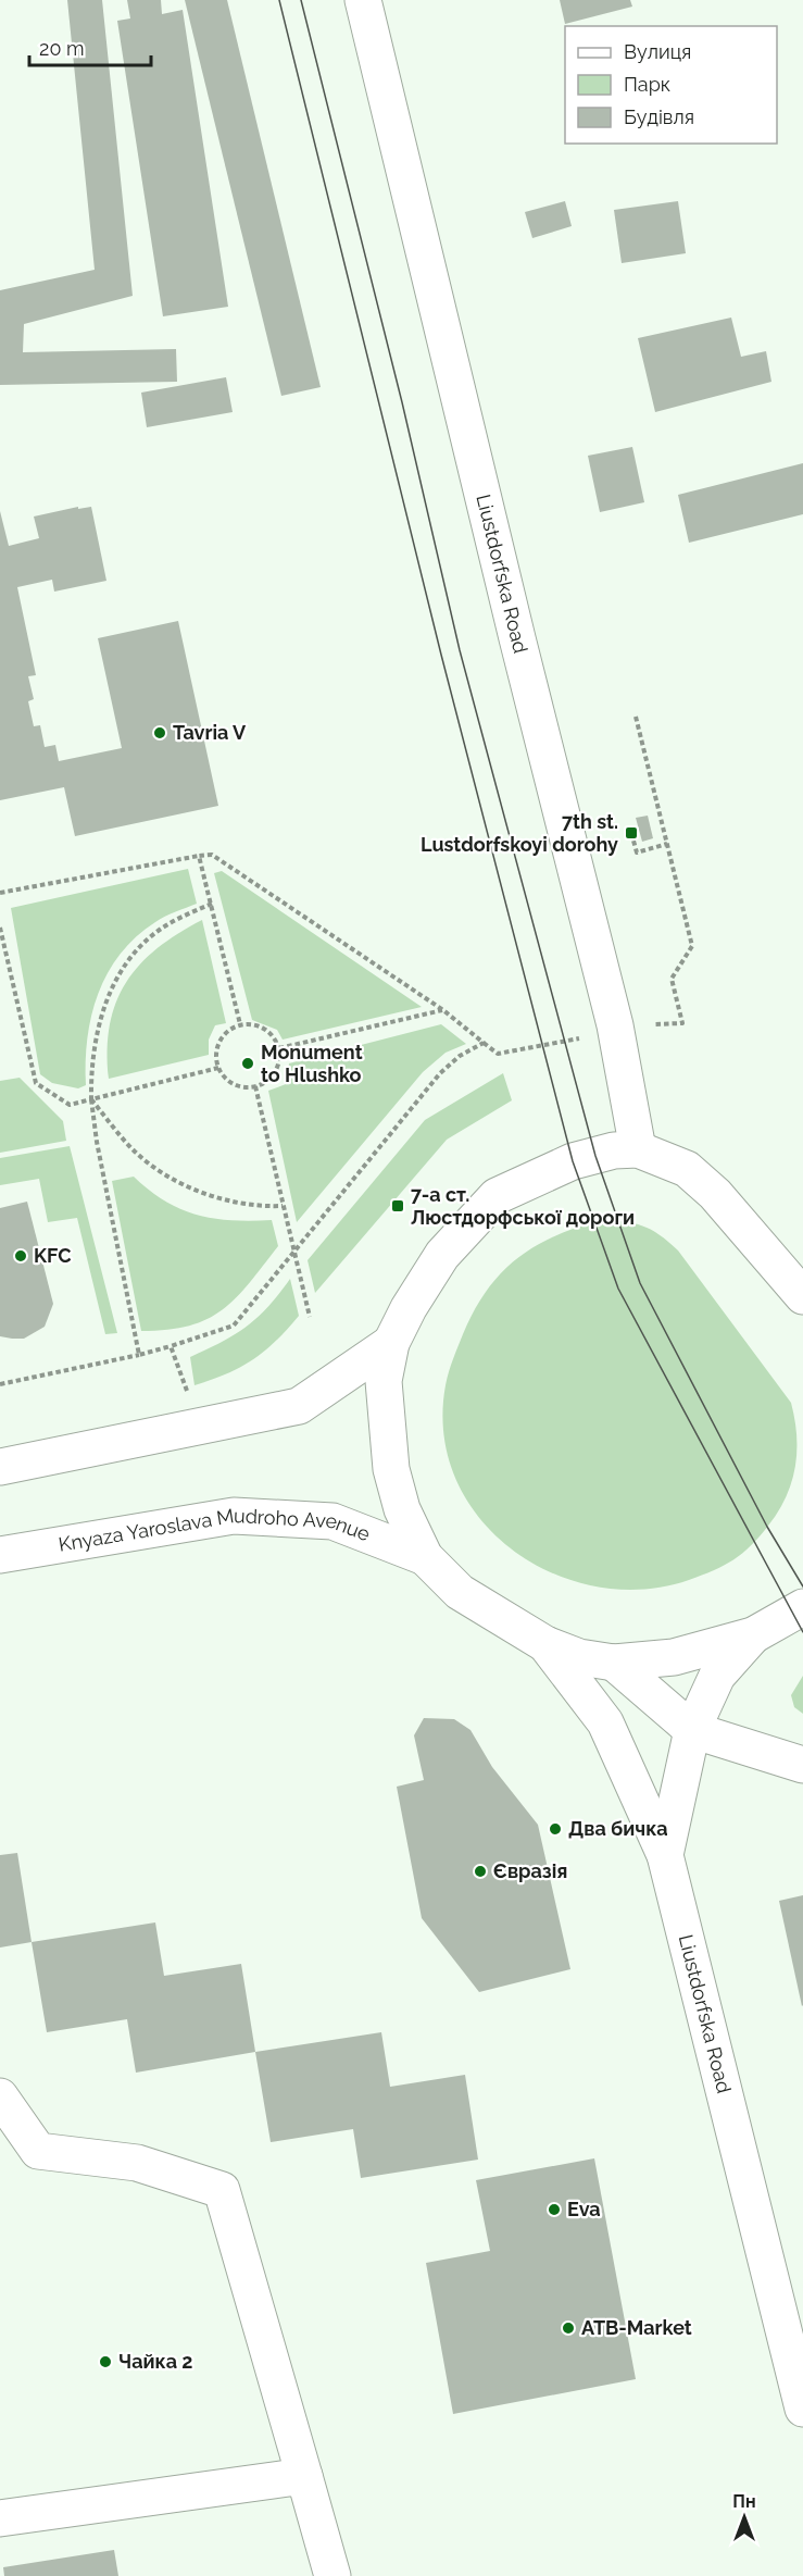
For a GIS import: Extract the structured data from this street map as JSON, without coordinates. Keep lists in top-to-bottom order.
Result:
{
  "streets": {
    "main road": ["Liustdorfska Road", "Knyaza Yaroslava Mudroho Avenue"]
  },
  "places": {
    "other": [
      "Tavria V",
      "Monument to Hlushko",
      "KFC",
      "Два бичка",
      "Євразія",
      "Eva",
      "ATB-Market",
      "Чайка 2"
    ],
    "transit": ["7th st. Lustdorfskoyi dorohy", "7-а ст. Люстдорфської дороги"]
  },
  "legend": ["Вулиця", "Парк", "Будівля"],
  "scale_bar": "20 m",
  "north": "top"
}
